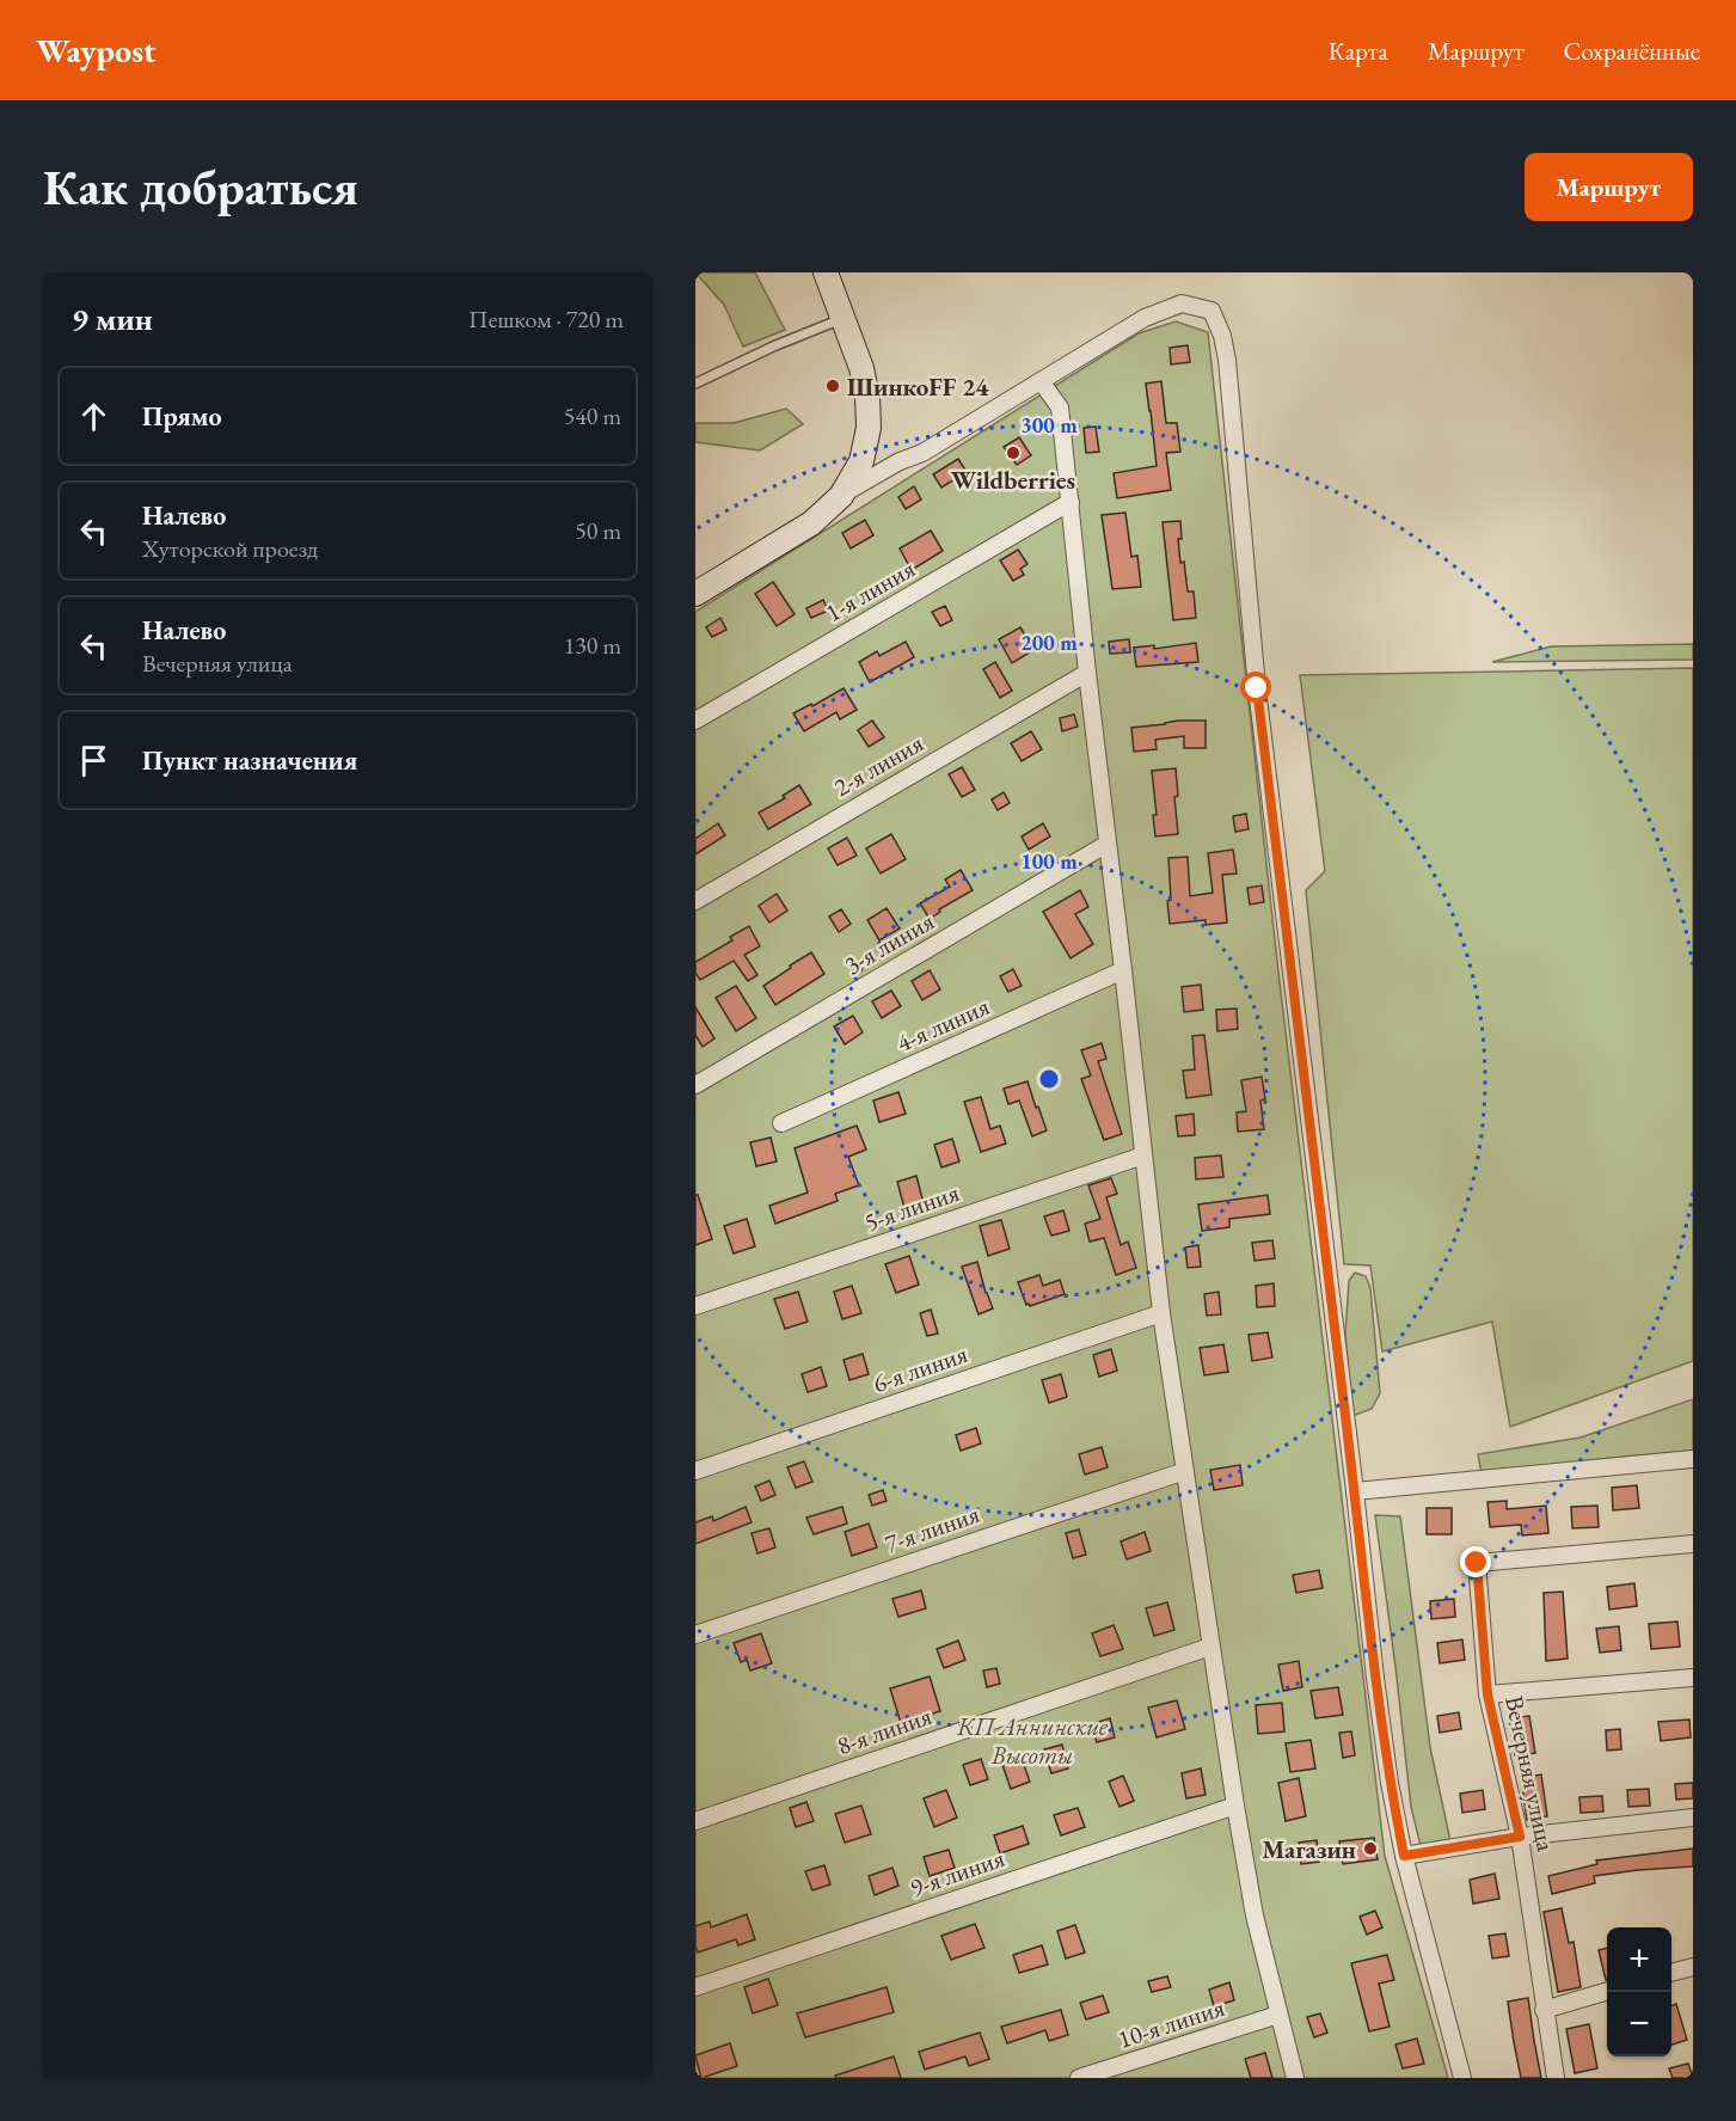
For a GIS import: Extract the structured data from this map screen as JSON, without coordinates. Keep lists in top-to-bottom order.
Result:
{
  "streets": {
    "street": [
      "1-я линия",
      "2-я линия",
      "3-я линия",
      "4-я линия",
      "5-я линия",
      "6-я линия",
      "7-я линия",
      "8-я линия",
      "Вечерняя улица",
      "9-я линия",
      "10-я линия"
    ]
  },
  "parks": ["КП Аннинские Высоты"],
  "places": ["ШинкоFF 24", "Wildberries", "Магазин"],
  "page": {
    "header": "Waypost",
    "nav": ["Карта", "Маршрут", "Сохранённые"],
    "buttons": "Маршрут",
    "title": "Как добраться",
    "heading": ["9 мин", "Пешком · 720 m"],
    "list": [
      ["Прямо", "540 m"],
      ["Налево", "Хуторской проезд", "50 m"],
      ["Налево", "Вечерняя улица", "130 m"],
      "Пункт назначения"
    ],
    "map_buttons": ["+", "−"]
  },
  "rings": ["300 m", "200 m", "100 m"]
}
